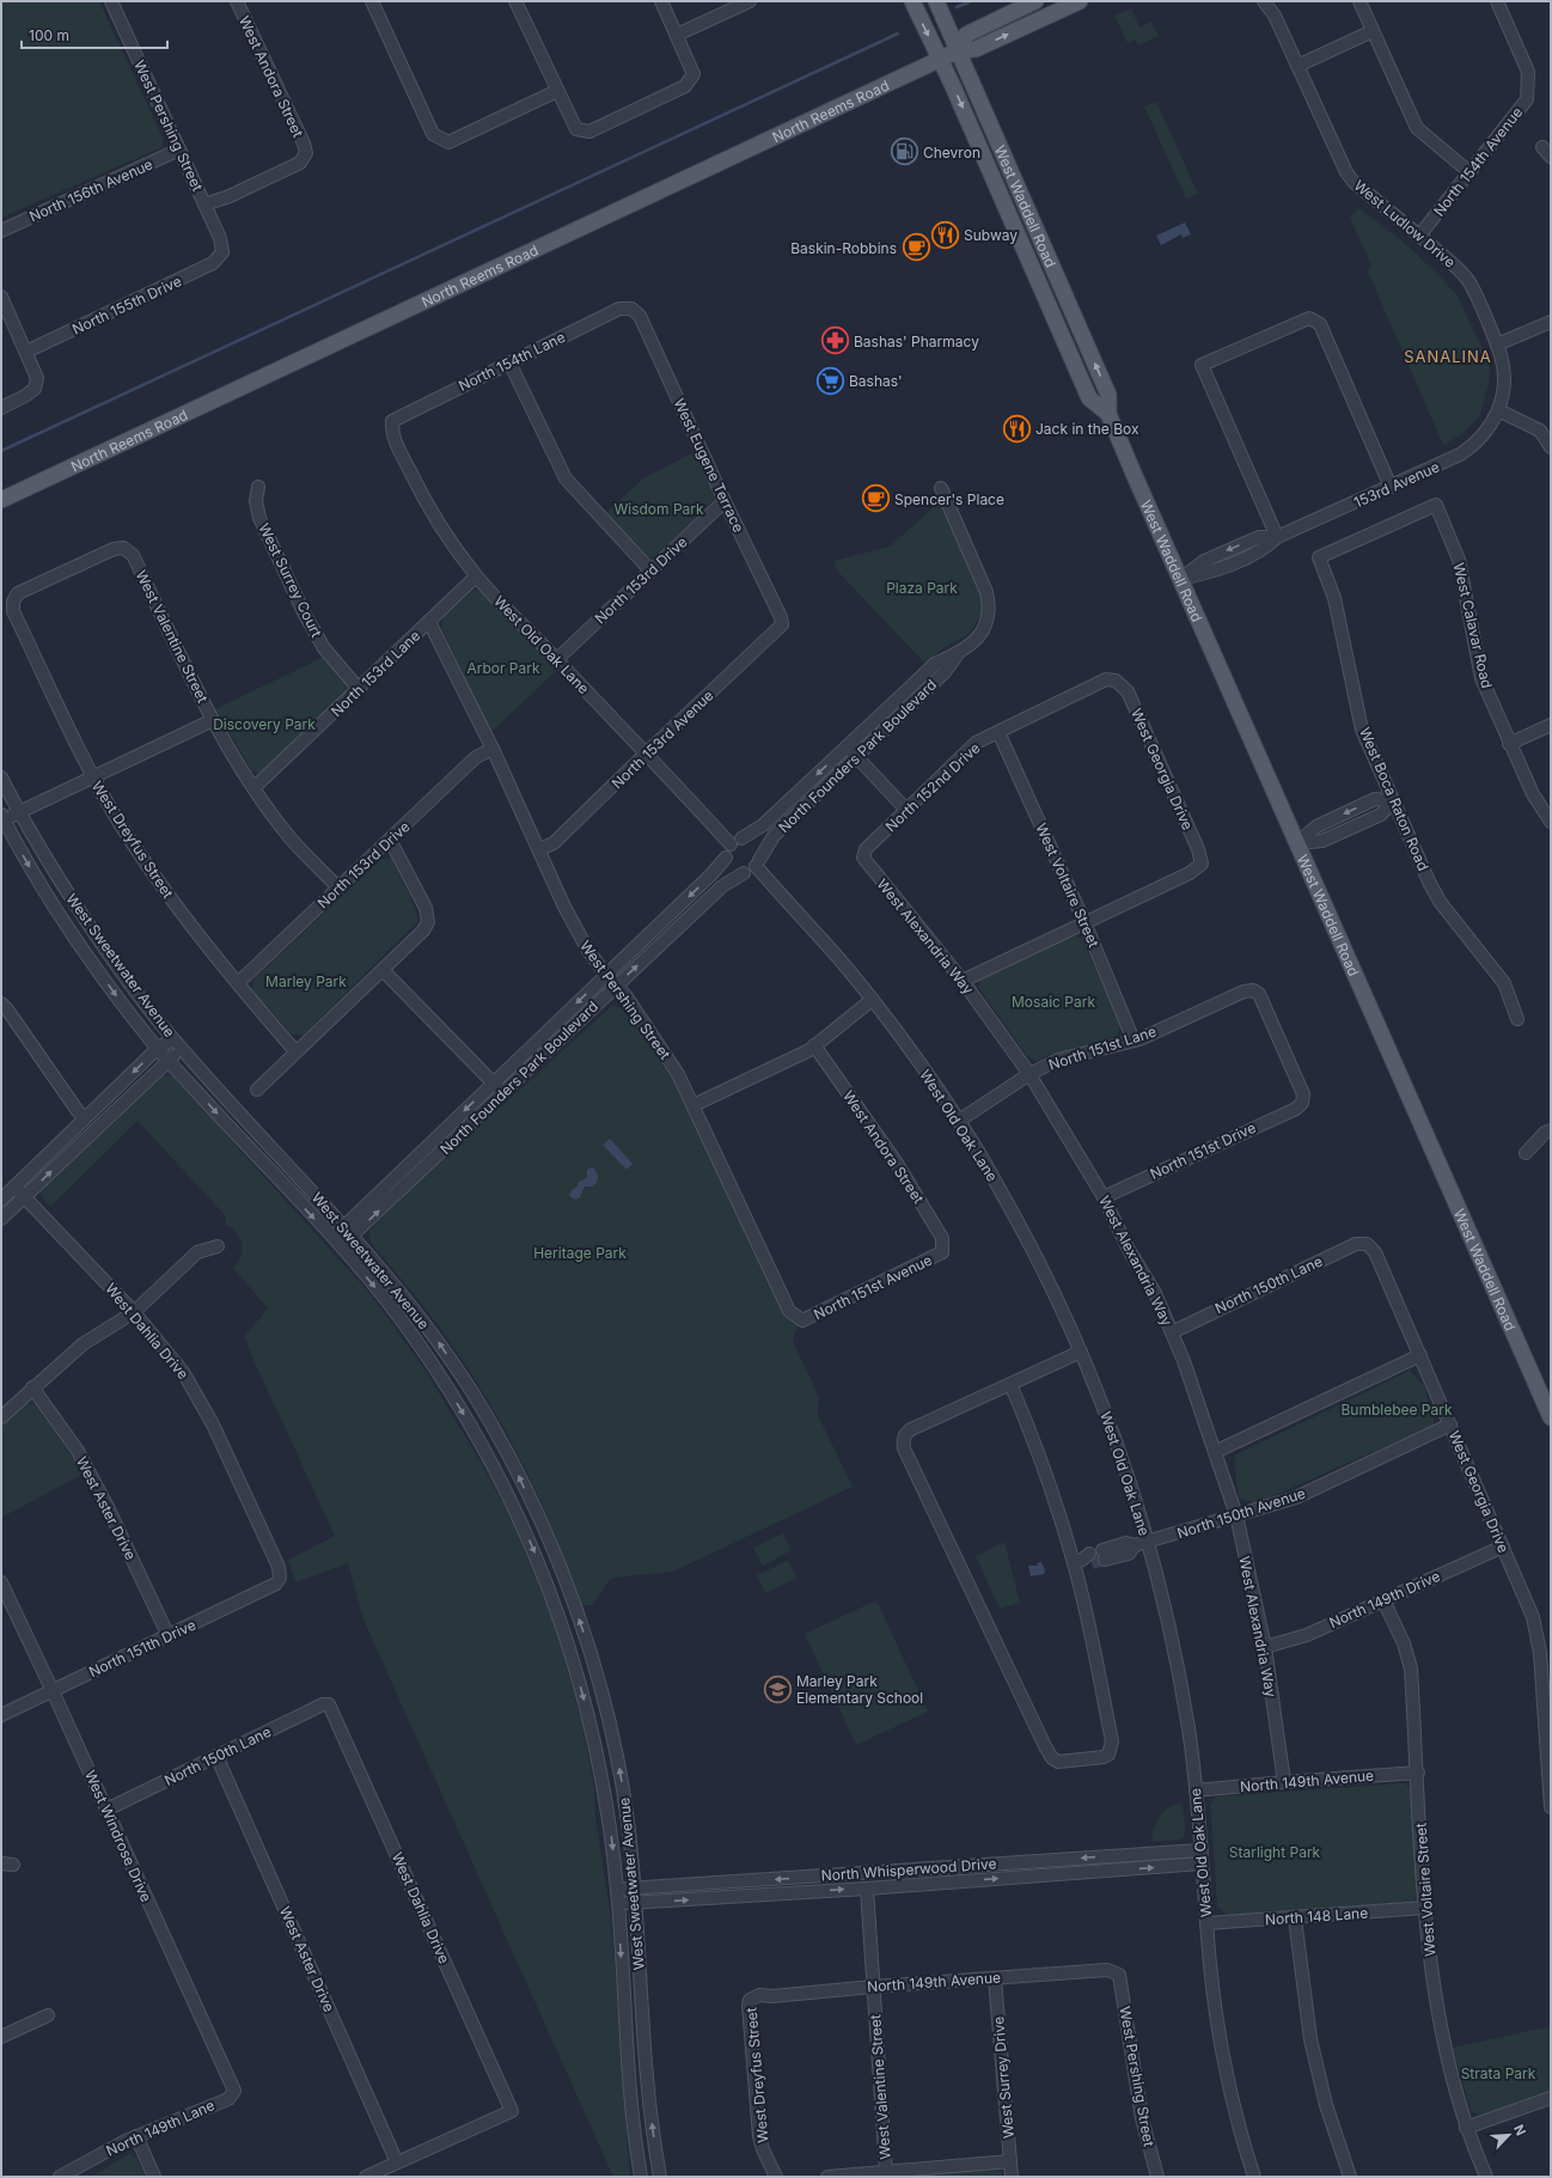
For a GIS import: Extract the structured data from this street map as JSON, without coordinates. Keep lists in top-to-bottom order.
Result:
{
  "streets": {
    "main road": ["North Reems Road", "West Waddell Road"],
    "street": [
      "West Andora Street",
      "West Pershing Street",
      "North 154th Avenue",
      "North 156th Avenue",
      "West Ludlow Drive",
      "North 155th Drive",
      "North 154th Lane",
      "West Eugene Terrace",
      "153rd Avenue",
      "West Surrey Court",
      "North 153rd Drive",
      "West Calavar Road",
      "West Valentine Street",
      "West Old Oak Lane",
      "North 153rd Lane",
      "North 153rd Avenue",
      "North Founders Park Boulevard",
      "West Georgia Drive",
      "North 152nd Drive",
      "West Boca Raton Road",
      "West Dreyfus Street",
      "West Voltaire Street",
      "West Alexandria Way",
      "West Sweetwater Avenue",
      "North 151st Lane",
      "North 151st Drive",
      "North 150th Lane",
      "North 151st Avenue",
      "West Dahlia Drive",
      "West Aster Drive",
      "North 150th Avenue",
      "North 149th Drive",
      "North 151th Drive",
      "North 149th Avenue",
      "West Windrose Drive",
      "North Whisperwood Drive",
      "North 148 Lane",
      "West Surrey Drive",
      "North 149th Lane"
    ]
  },
  "crossings": [
    ["West Andora Street", "West Pershing Street"],
    ["West Andora Street", "North 151st Avenue"],
    ["North Reems Road", "West Waddell Road"],
    ["West Pershing Street", "North 156th Avenue"],
    ["West Pershing Street", "North 155th Drive"],
    ["West Pershing Street", "North 153rd Drive"],
    ["West Pershing Street", "North 153rd Lane"],
    ["West Pershing Street", "North 153rd Avenue"],
    ["West Pershing Street", "North Founders Park Boulevard"],
    ["West Pershing Street", "North 151st Avenue"],
    ["West Pershing Street", "North 149th Avenue"],
    ["North 154th Avenue", "West Ludlow Drive"],
    ["West Waddell Road", "153rd Avenue"],
    ["West Ludlow Drive", "153rd Avenue"],
    ["North 154th Lane", "West Eugene Terrace"],
    ["North 154th Lane", "West Old Oak Lane"],
    ["West Eugene Terrace", "North 153rd Drive"],
    ["West Eugene Terrace", "North 153rd Avenue"],
    ["West Surrey Court", "North 153rd Lane"],
    ["North 153rd Drive", "West Valentine Street"],
    ["North 153rd Drive", "West Old Oak Lane"],
    ["North 153rd Drive", "West Dreyfus Street"],
    ["West Calavar Road", "West Boca Raton Road"],
    ["West Valentine Street", "North 153rd Lane"],
    ["West Valentine Street", "West Dreyfus Street"],
    ["West Valentine Street", "North 149th Avenue"],
    ["West Valentine Street", "North Whisperwood Drive"],
    ["West Old Oak Lane", "North 153rd Lane"],
    ["West Old Oak Lane", "North 153rd Avenue"],
    ["West Old Oak Lane", "North Founders Park Boulevard"],
    ["West Old Oak Lane", "North 151st Lane"],
    ["West Old Oak Lane", "North 150th Avenue"],
    ["West Old Oak Lane", "North 149th Avenue"],
    ["West Old Oak Lane", "North Whisperwood Drive"],
    ["West Old Oak Lane", "North 148 Lane"],
    ["North Founders Park Boulevard", "West Sweetwater Avenue"],
    ["West Georgia Drive", "North 152nd Drive"],
    ["West Georgia Drive", "West Voltaire Street"],
    ["West Georgia Drive", "North 150th Lane"],
    ["West Georgia Drive", "North 150th Avenue"],
    ["West Georgia Drive", "North 149th Drive"],
    ["North 152nd Drive", "West Voltaire Street"],
    ["North 152nd Drive", "West Alexandria Way"],
    ["West Dreyfus Street", "North 149th Avenue"],
    ["West Voltaire Street", "North 151st Lane"],
    ["West Voltaire Street", "North 149th Drive"],
    ["West Voltaire Street", "North 149th Avenue"],
    ["West Voltaire Street", "North 148 Lane"],
    ["West Alexandria Way", "North 151st Lane"],
    ["West Alexandria Way", "North 151st Drive"],
    ["West Alexandria Way", "North 150th Lane"],
    ["West Alexandria Way", "North 150th Avenue"],
    ["West Alexandria Way", "North 149th Drive"],
    ["West Alexandria Way", "North 149th Avenue"],
    ["West Sweetwater Avenue", "North Whisperwood Drive"],
    ["North 151st Lane", "North 151st Drive"],
    ["North 150th Lane", "West Dahlia Drive"],
    ["North 150th Lane", "West Aster Drive"],
    ["North 150th Lane", "West Windrose Drive"],
    ["West Dahlia Drive", "West Aster Drive"],
    ["West Dahlia Drive", "North 151th Drive"],
    ["West Aster Drive", "North 151th Drive"],
    ["North 151th Drive", "West Windrose Drive"],
    ["North 149th Avenue", "West Surrey Drive"],
    ["West Windrose Drive", "North 149th Lane"]
  ],
  "districts": ["SANALINA"],
  "parks": [
    "Wisdom Park",
    "Plaza Park",
    "Arbor Park",
    "Discovery Park",
    "Marley Park",
    "Mosaic Park",
    "Heritage Park",
    "Bumblebee Park",
    "Starlight Park",
    "Strata Park"
  ],
  "places": {
    "fuel station": ["Chevron"],
    "restaurant": ["Subway", "Jack in the Box"],
    "cafe": ["Baskin-Robbins", "Spencer's Place"],
    "pharmacy": ["Bashas' Pharmacy"],
    "supermarket": ["Bashas'"],
    "school or university": ["Marley Park Elementary School"]
  },
  "scale_bar": "100 m",
  "north": "top right"
}
